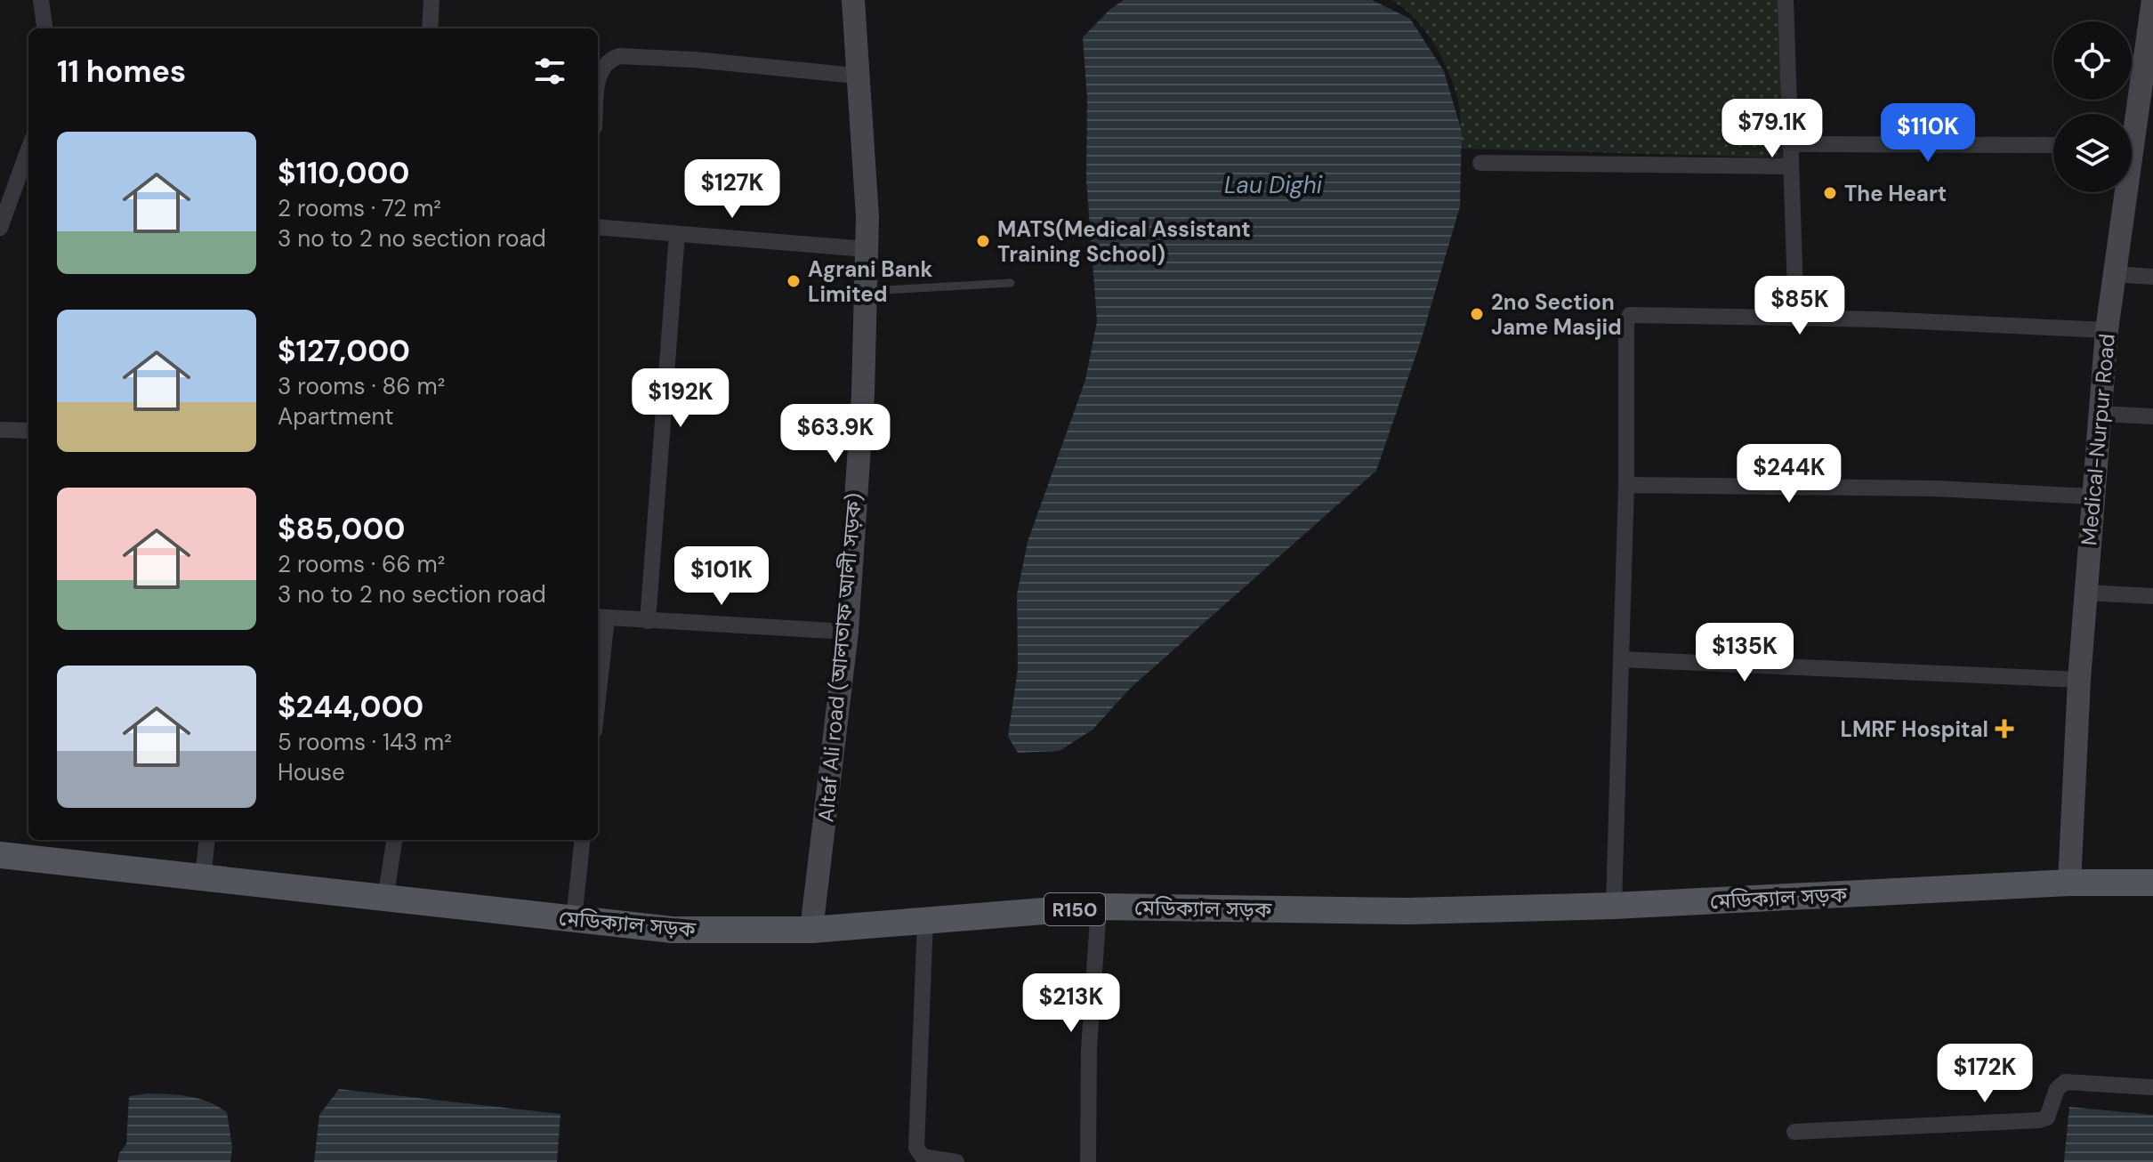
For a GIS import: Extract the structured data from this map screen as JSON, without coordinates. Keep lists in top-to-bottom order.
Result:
{
  "streets": {
    "main road": [
      "Medical-Nurpur Road",
      "Altaf Ali road (আলতাফ আলী সড়ক)",
      "মেডিক্যাল সড়ক",
      "R150"
    ]
  },
  "crossings": [
    ["Medical-Nurpur Road", "মেডিক্যাল সড়ক"],
    ["Altaf Ali road (আলতাফ আলী সড়ক)", "মেডিক্যাল সড়ক"]
  ],
  "water": ["Lau Dighi"],
  "places": {
    "other": [
      "The Heart",
      "MATS(Medical Assistant Training School)",
      "Agrani Bank Limited",
      "2no Section Jame Masjid"
    ],
    "health": ["LMRF Hospital"]
  },
  "page": {
    "heading": "11 homes",
    "price": [
      "$79.1K",
      "$110K",
      "$127K",
      "$85K",
      "$192K",
      "$63.9K",
      "$244K",
      "$101K",
      "$135K",
      "$213K",
      "$172K"
    ],
    "list": [
      {
        "name": "$110,000",
        "note": "2 rooms · 72 m² · 3 no to 2 no section road"
      },
      {
        "name": "$127,000",
        "note": "3 rooms · 86 m² · Apartment"
      },
      {
        "name": "$85,000",
        "note": "2 rooms · 66 m² · 3 no to 2 no section road"
      },
      {
        "name": "$244,000",
        "note": "5 rooms · 143 m² · House"
      }
    ]
  }
}
